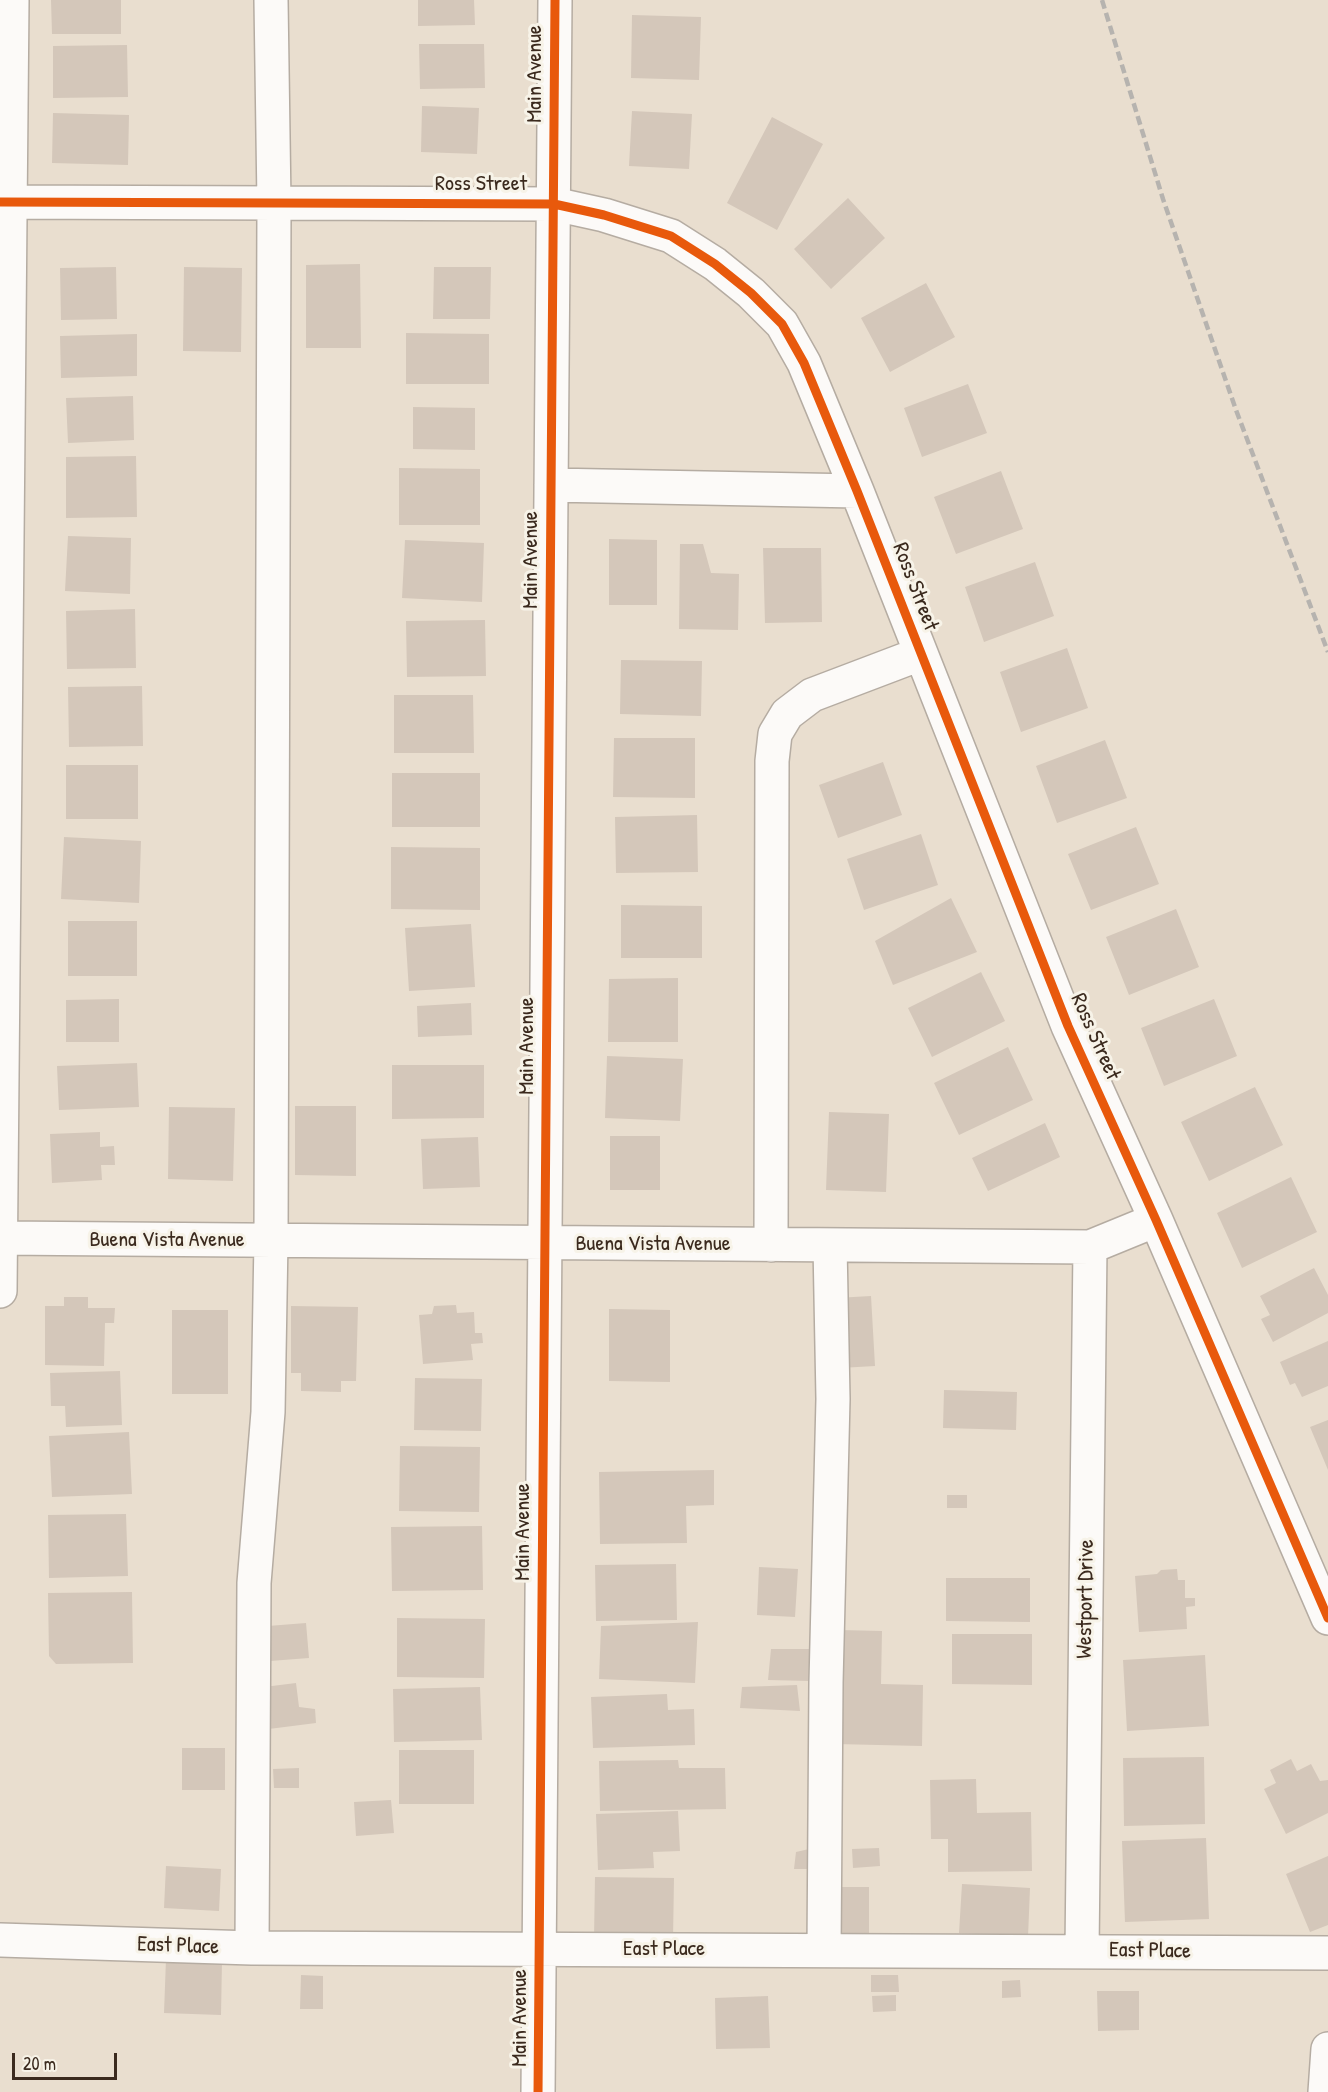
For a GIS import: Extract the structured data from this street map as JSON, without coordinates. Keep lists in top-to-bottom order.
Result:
{
  "streets": {
    "street": [
      "Main Avenue",
      "Ross Street",
      "Buena Vista Avenue",
      "Westport Drive",
      "East Place"
    ]
  },
  "crossings": [
    ["Main Avenue", "Ross Street"],
    ["Main Avenue", "Buena Vista Avenue"],
    ["Main Avenue", "East Place"],
    ["Ross Street", "Buena Vista Avenue"],
    ["Buena Vista Avenue", "Westport Drive"],
    ["Westport Drive", "East Place"]
  ],
  "scale_bar": "20 m"
}
